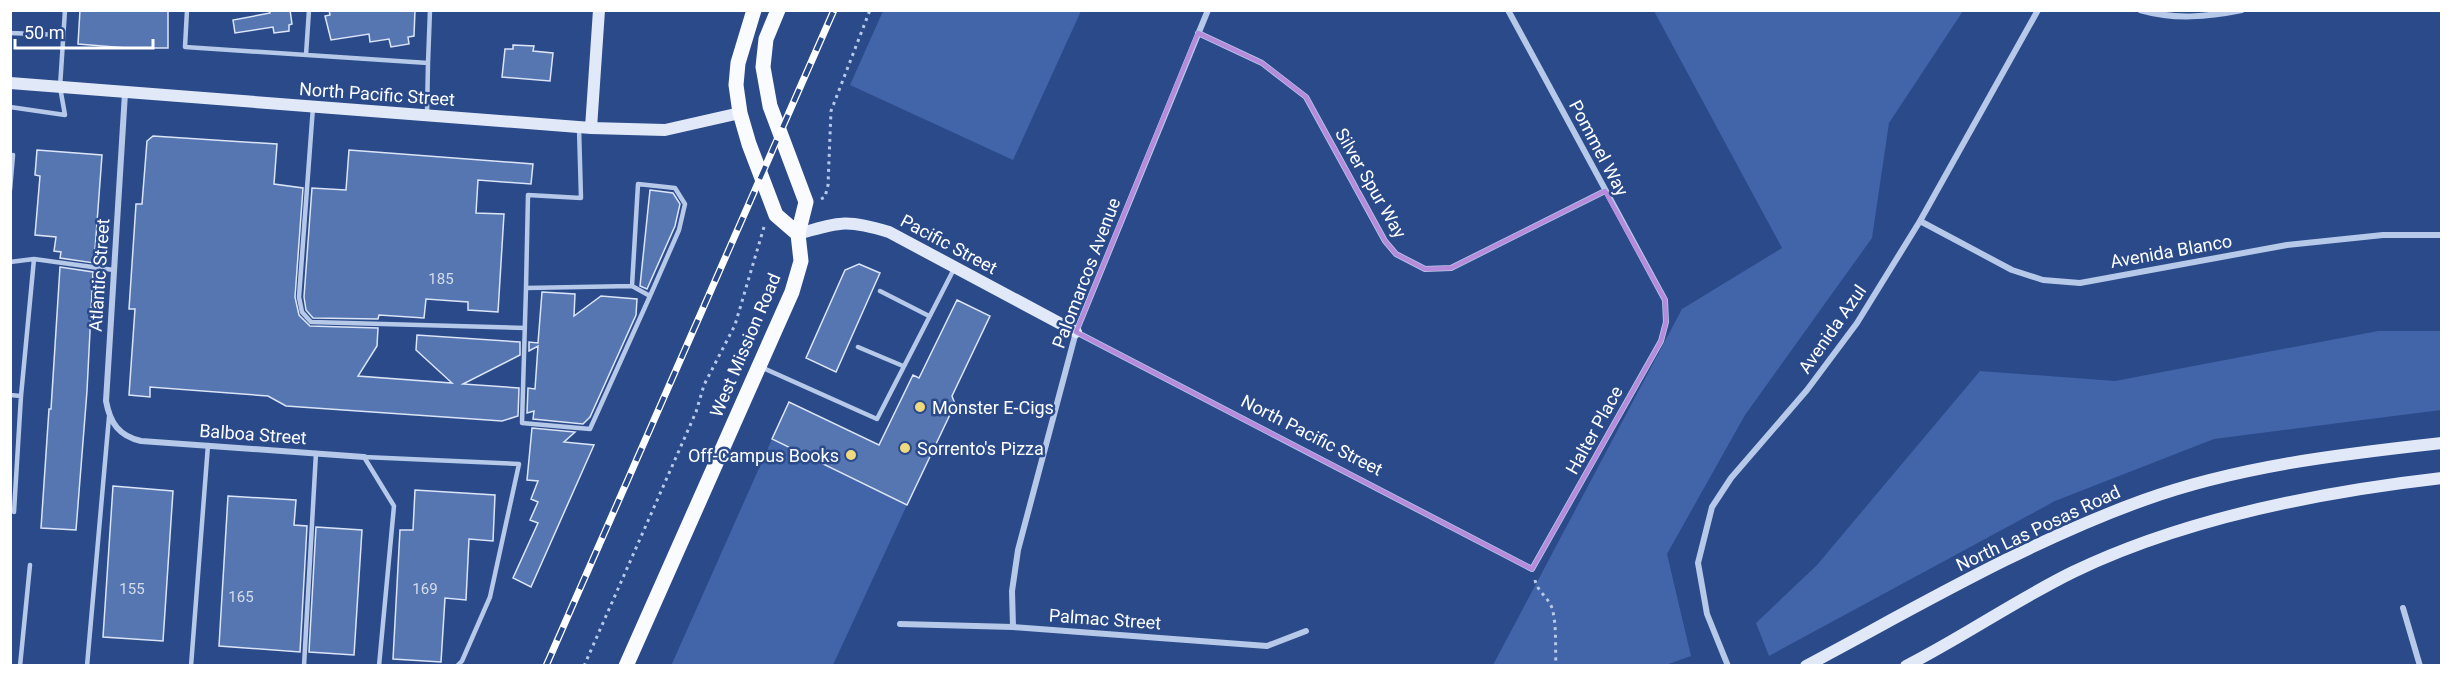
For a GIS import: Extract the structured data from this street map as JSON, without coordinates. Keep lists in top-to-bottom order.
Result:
{
  "streets": {
    "main road": [
      "North Pacific Street",
      "Pacific Street",
      "West Mission Road",
      "North Las Posas Road"
    ],
    "street": [
      "Pommel Way",
      "Silver Spur Way",
      "Avenida Blanco",
      "Palomarcos Avenue",
      "Atlantic Street",
      "Avenida Azul",
      "Halter Place",
      "Balboa Street",
      "Palmac Street"
    ]
  },
  "crossings": [
    ["North Pacific Street", "Pacific Street"],
    ["North Pacific Street", "Palomarcos Avenue"],
    ["North Pacific Street", "Atlantic Street"],
    ["North Pacific Street", "Halter Place"],
    ["Pommel Way", "Silver Spur Way"],
    ["Pommel Way", "Halter Place"],
    ["Silver Spur Way", "Palomarcos Avenue"],
    ["Pacific Street", "Palomarcos Avenue"],
    ["Pacific Street", "West Mission Road"],
    ["Avenida Blanco", "Avenida Azul"],
    ["Palomarcos Avenue", "Palmac Street"],
    ["Atlantic Street", "Balboa Street"]
  ],
  "places": ["Monster E-Cigs", "Sorrento's Pizza", "Off-Campus Books"],
  "house_numbers": [
    "185",
    "155",
    "169",
    "165"
  ],
  "scale_bar": "50 m"
}
